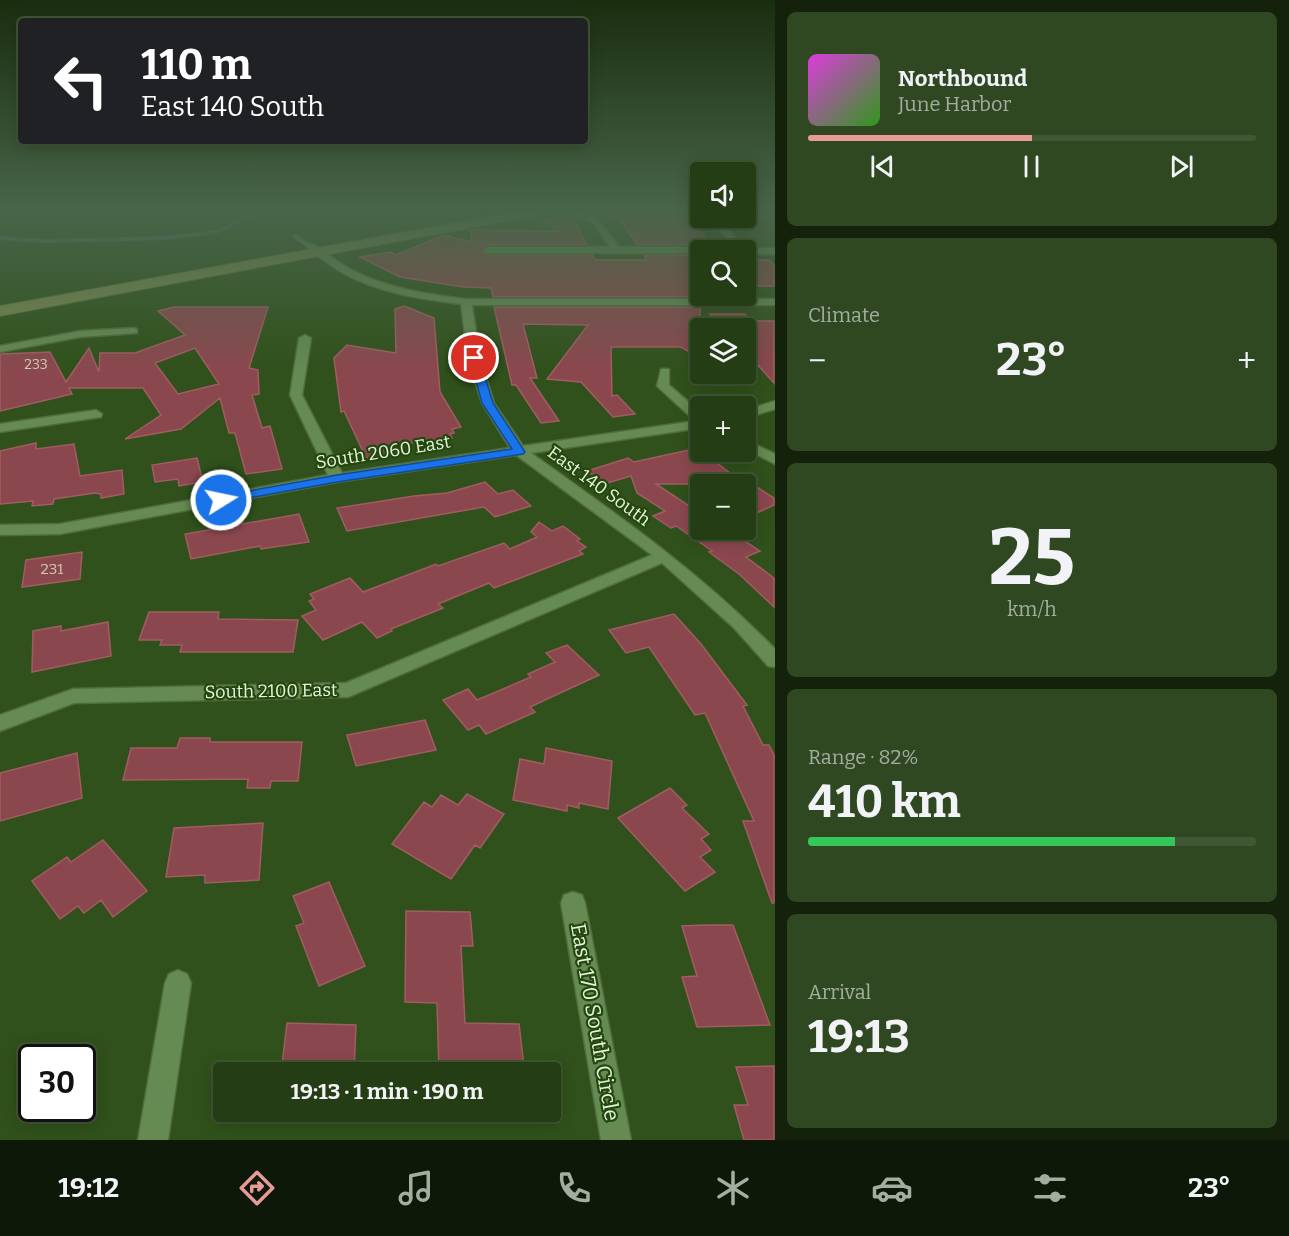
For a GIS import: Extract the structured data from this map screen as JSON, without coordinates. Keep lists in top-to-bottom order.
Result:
{
  "streets": {
    "street": [
      "South 2060 East",
      "East 140 South",
      "South 2100 East",
      "East 170 South Circle"
    ]
  },
  "crossings": [
    ["South 2060 East", "East 140 South"],
    ["East 140 South", "South 2100 East"]
  ],
  "house_numbers": ["233", "231"],
  "page": {
    "turn": ["110 m", "East 140 South"],
    "song": ["Northbound", "June Harbor"],
    "map_buttons": ["+", "−"],
    "tile": [
      "Climate",
      ["25", "km/h"],
      ["Range · 82%", "410 km"],
      ["Arrival", "19:13"]
    ],
    "heat": ["−", "23°", "+"],
    "limit": "30",
    "trip": "19:13 · 1 min · 190 m",
    "tabs": ["19:12", "23°"]
  }
}
